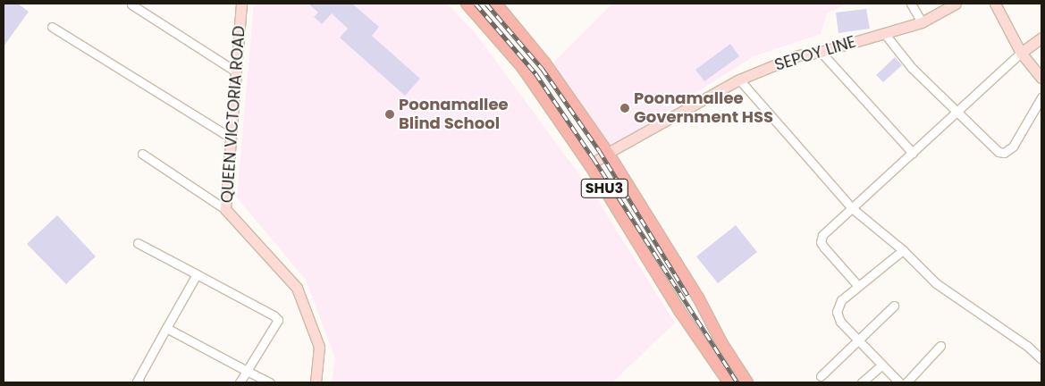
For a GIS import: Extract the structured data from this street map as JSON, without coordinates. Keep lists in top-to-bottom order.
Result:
{
  "streets": {
    "main road": ["SHU3"],
    "street": ["SEPOY LINE", "QUEEN VICTORIA ROAD"]
  },
  "crossings": [
    ["SEPOY LINE", "SHU3"]
  ],
  "places": ["Poonamallee Government HSS", "Poonamallee Blind School"]
}
